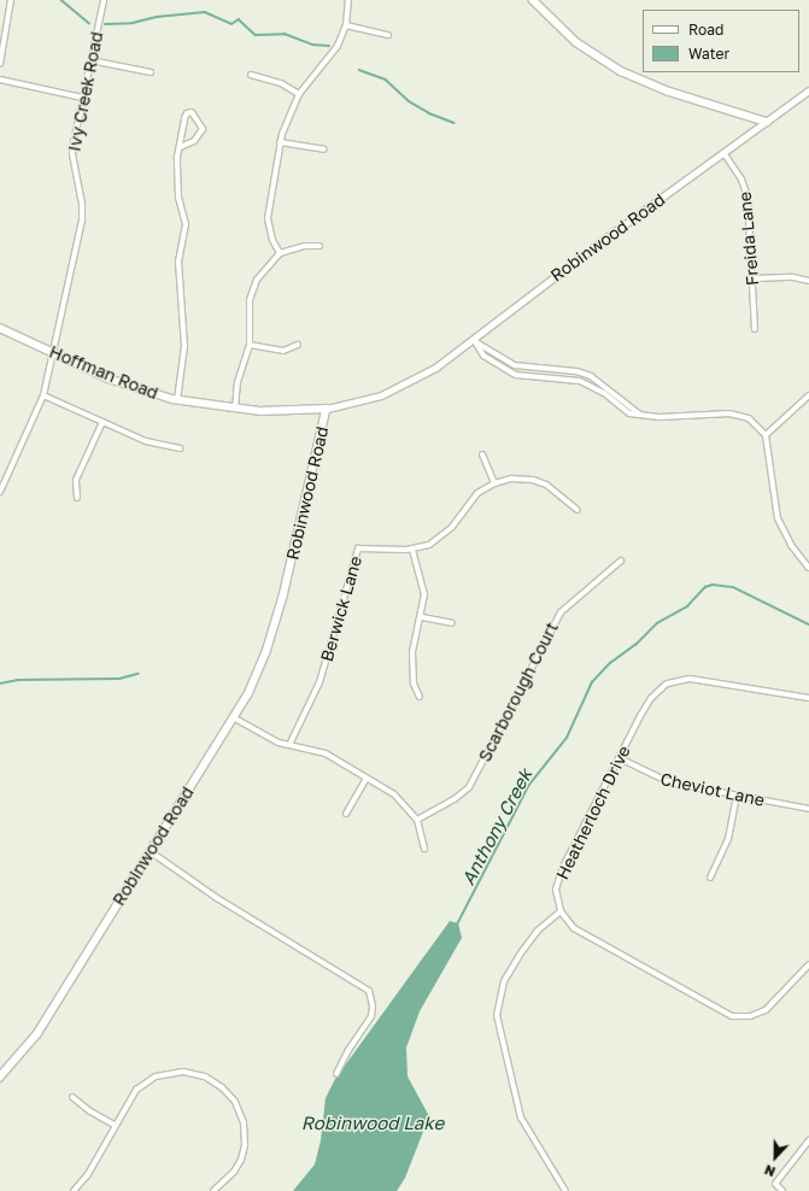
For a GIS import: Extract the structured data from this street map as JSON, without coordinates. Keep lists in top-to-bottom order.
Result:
{
  "streets": {
    "main road": ["Robinwood Road", "Hoffman Road"],
    "street": [
      "Ivy Creek Road",
      "Freida Lane",
      "Berwick Lane",
      "Scarborough Court",
      "Cheviot Lane",
      "Heatherloch Drive"
    ]
  },
  "crossings": [
    ["Ivy Creek Road", "Hoffman Road"],
    ["Robinwood Road", "Freida Lane"],
    ["Robinwood Road", "Hoffman Road"],
    ["Cheviot Lane", "Heatherloch Drive"]
  ],
  "water": ["Anthony Creek", "Robinwood Lake"],
  "legend": ["Road", "Water"],
  "north": "bottom"
}
